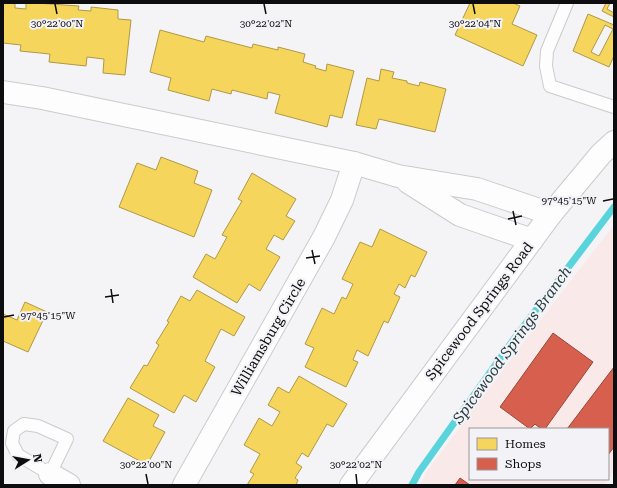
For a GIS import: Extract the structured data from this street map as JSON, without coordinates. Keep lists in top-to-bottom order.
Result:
{
  "streets": {
    "street": ["Spicewood Springs Road", "Williamsburg Circle"]
  },
  "water": ["Spicewood Springs Branch"],
  "legend": ["Homes", "Shops"],
  "north": "right",
  "coordinates": [
    "30°22'00\"N",
    "30°22'02\"N",
    "30°22'04\"N",
    "97°45'15\"W"
  ]
}
